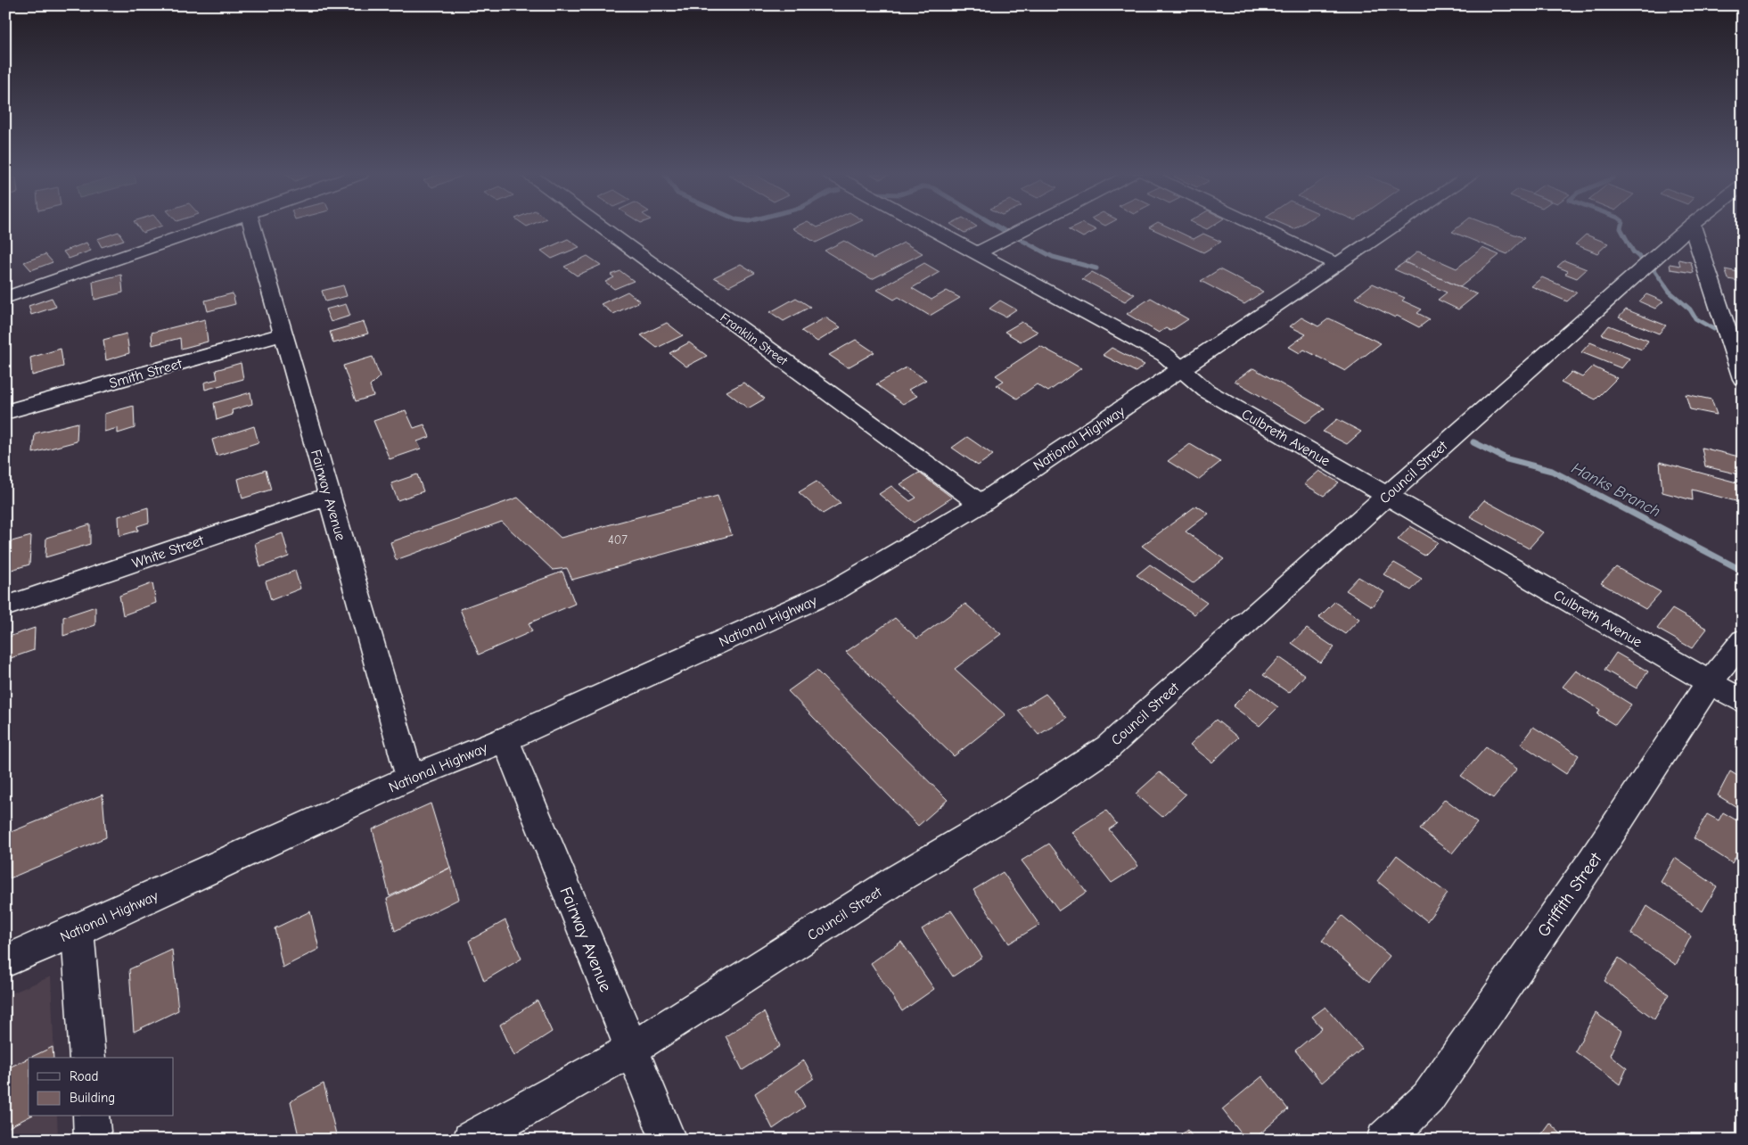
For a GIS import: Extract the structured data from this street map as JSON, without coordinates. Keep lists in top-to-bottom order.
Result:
{
  "streets": {
    "street": [
      "Franklin Street",
      "Smith Street",
      "Culbreth Avenue",
      "National Highway",
      "Council Street",
      "Fairway Avenue",
      "White Street",
      "Griffith Street"
    ]
  },
  "crossings": [
    ["Franklin Street", "National Highway"],
    ["Smith Street", "Fairway Avenue"],
    ["Culbreth Avenue", "National Highway"],
    ["Culbreth Avenue", "Council Street"],
    ["Culbreth Avenue", "Griffith Street"],
    ["National Highway", "Fairway Avenue"],
    ["Council Street", "Fairway Avenue"],
    ["Fairway Avenue", "White Street"]
  ],
  "water": ["Hanks Branch"],
  "house_numbers": ["407"],
  "legend": ["Road", "Building"]
}
